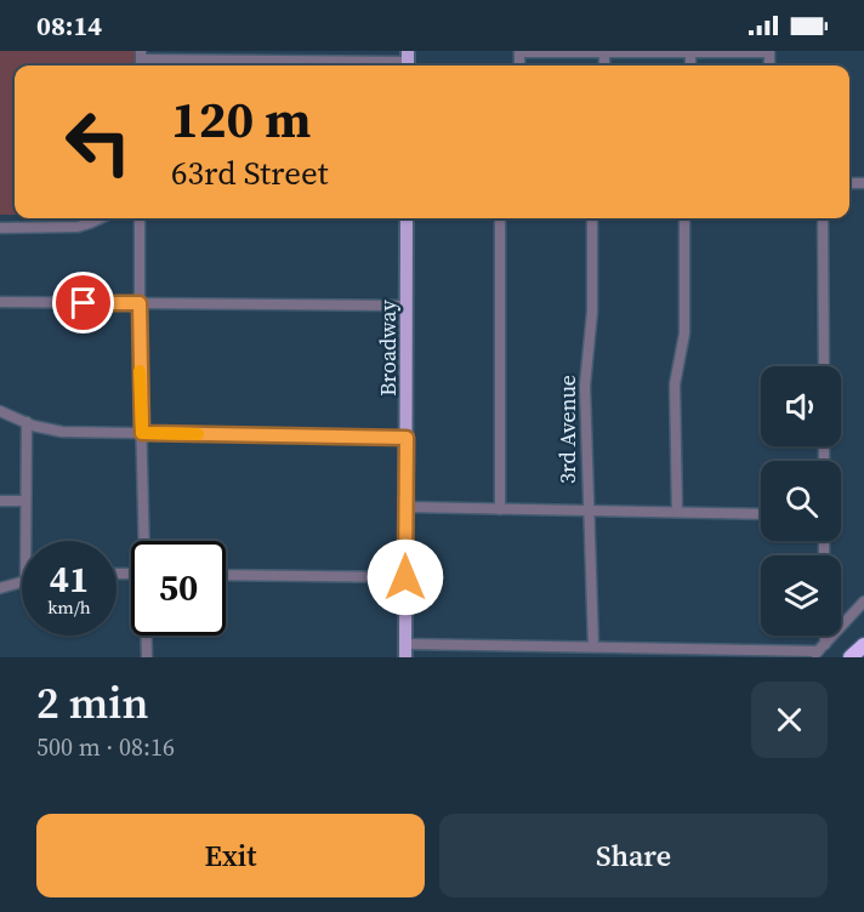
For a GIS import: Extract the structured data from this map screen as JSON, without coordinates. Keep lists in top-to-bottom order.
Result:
{
  "streets": {
    "main road": ["Broadway"],
    "street": ["3rd Avenue"]
  },
  "page": {
    "status": "08:14",
    "turn": ["120 m", "63rd Street"],
    "speed": "41 km/h",
    "limit": "50",
    "heading": ["2 min", "500 m · 08:16"],
    "buttons": ["Exit", "Share"]
  }
}
